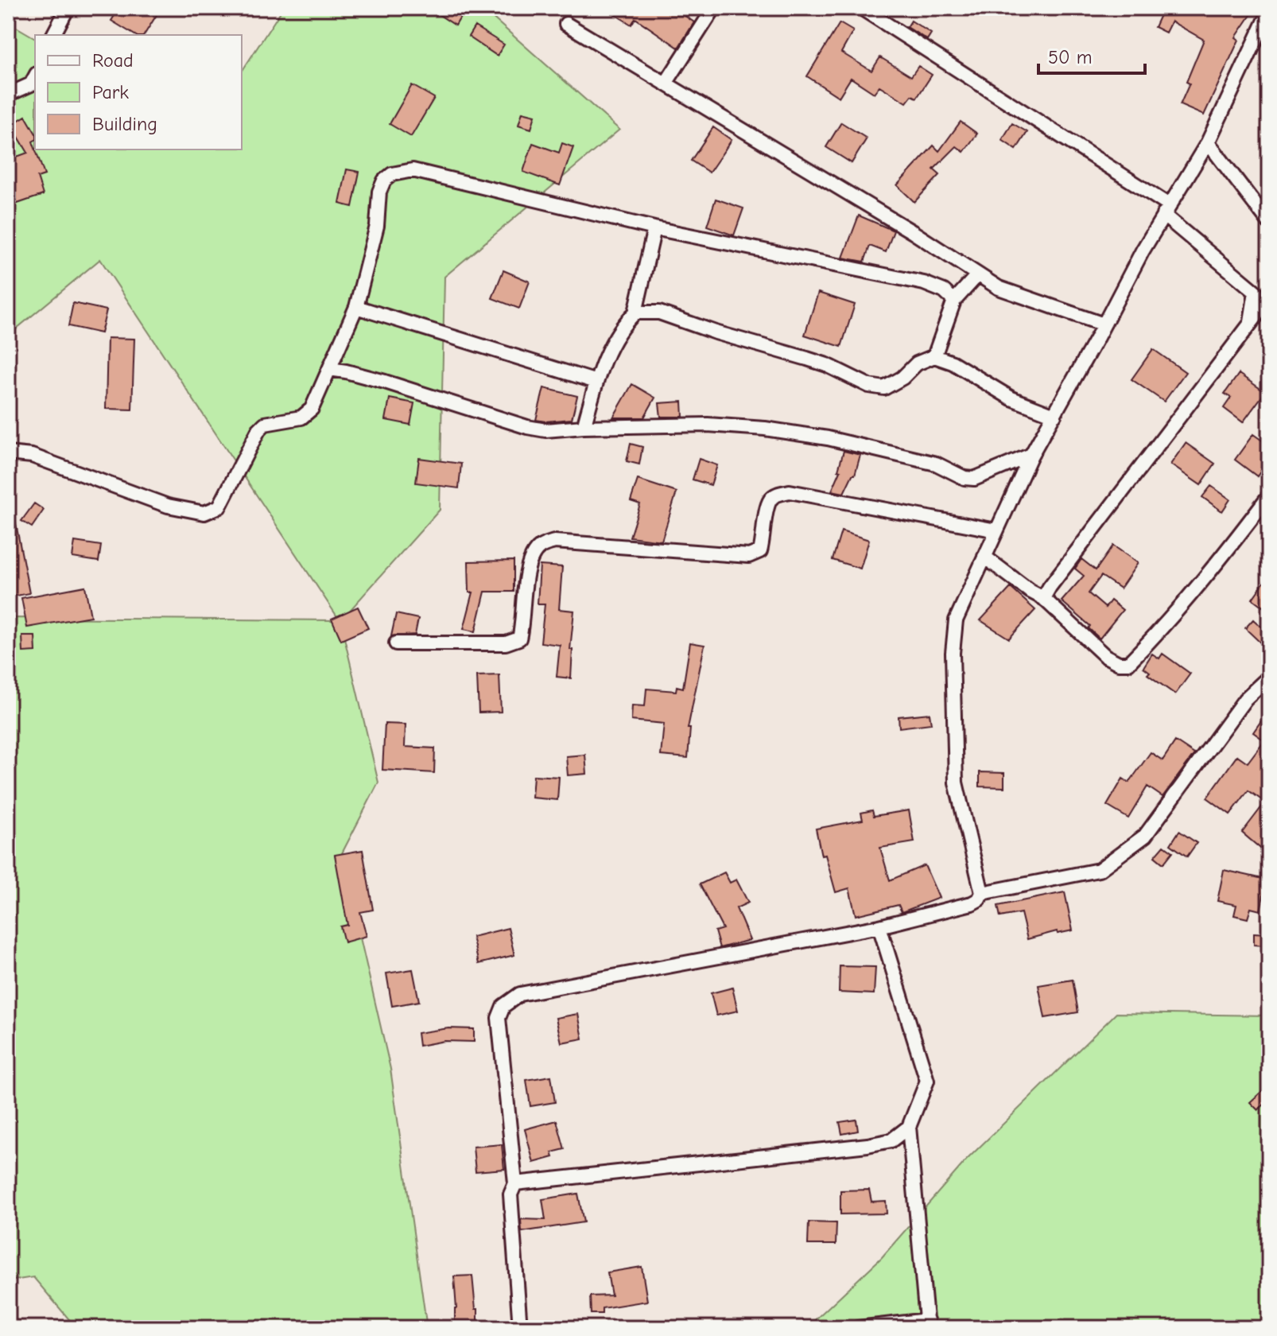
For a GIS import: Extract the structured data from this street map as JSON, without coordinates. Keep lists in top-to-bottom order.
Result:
{
  "legend": ["Road", "Park", "Building"],
  "scale_bar": "50 m"
}
